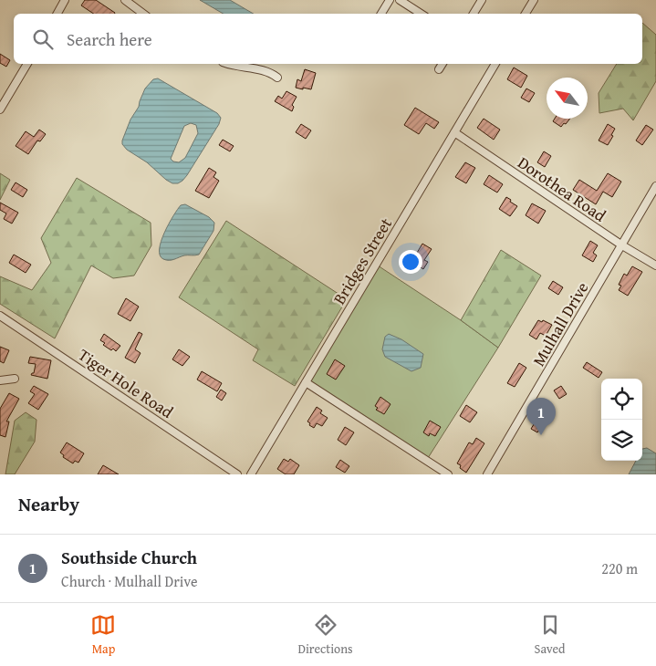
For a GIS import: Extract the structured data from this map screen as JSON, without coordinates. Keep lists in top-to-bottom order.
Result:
{
  "streets": {
    "street": [
      "Dorothea Road",
      "Bridges Street",
      "Mulhall Drive",
      "Tiger Hole Road"
    ]
  },
  "crossings": [
    ["Dorothea Road", "Bridges Street"],
    ["Dorothea Road", "Mulhall Drive"]
  ],
  "north": "top left",
  "page": {
    "search": "Search here",
    "pins": "1",
    "heading": "Nearby",
    "list": [
      {
        "mark": "1",
        "name": "Southside Church",
        "note": "Church · Mulhall Drive",
        "value": "220 m"
      }
    ],
    "nav": ["Map", "Directions", "Saved"]
  }
}
